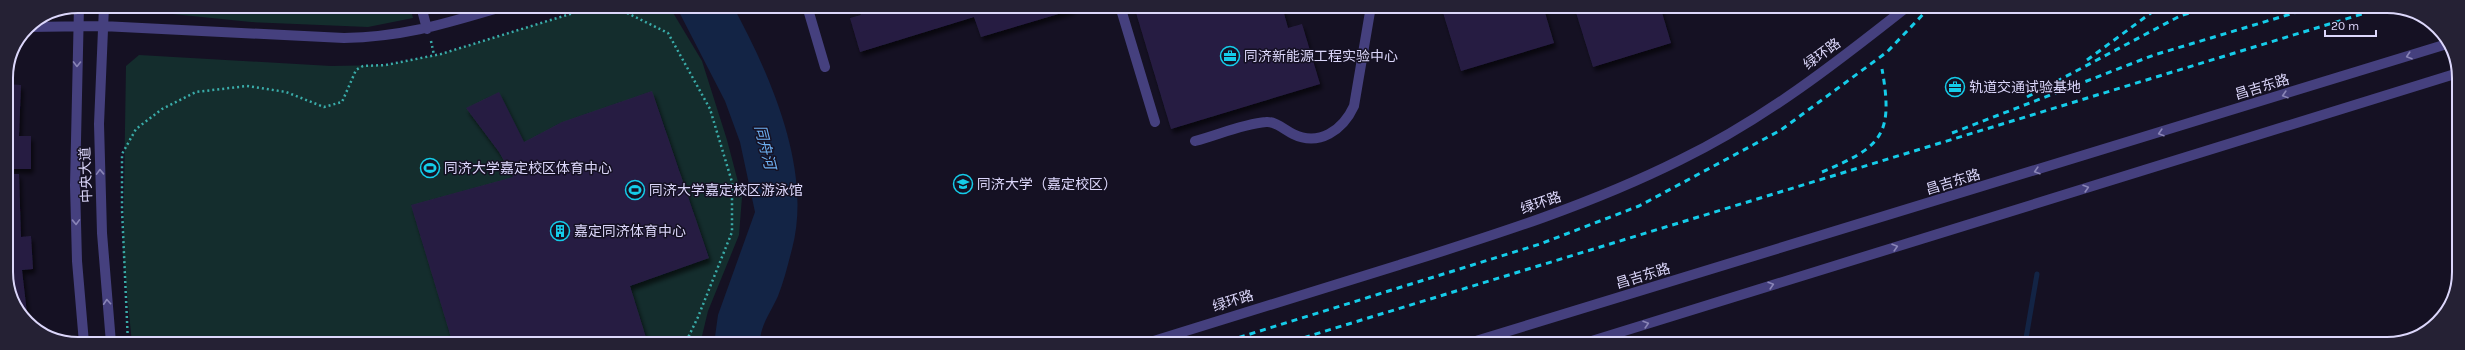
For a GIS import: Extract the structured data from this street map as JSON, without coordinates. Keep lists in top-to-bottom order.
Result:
{
  "streets": {
    "street": ["绿环路", "昌吉东路", "中央大道"]
  },
  "water": ["同舟河"],
  "places": {
    "office": ["同济新能源工程实验中心", "轨道交通试验基地"],
    "sports": ["同济大学嘉定校区体育中心", "同济大学嘉定校区游泳馆"],
    "school or university": ["同济大学（嘉定校区）"],
    "building": ["嘉定同济体育中心"]
  },
  "scale_bar": "20 m"
}
